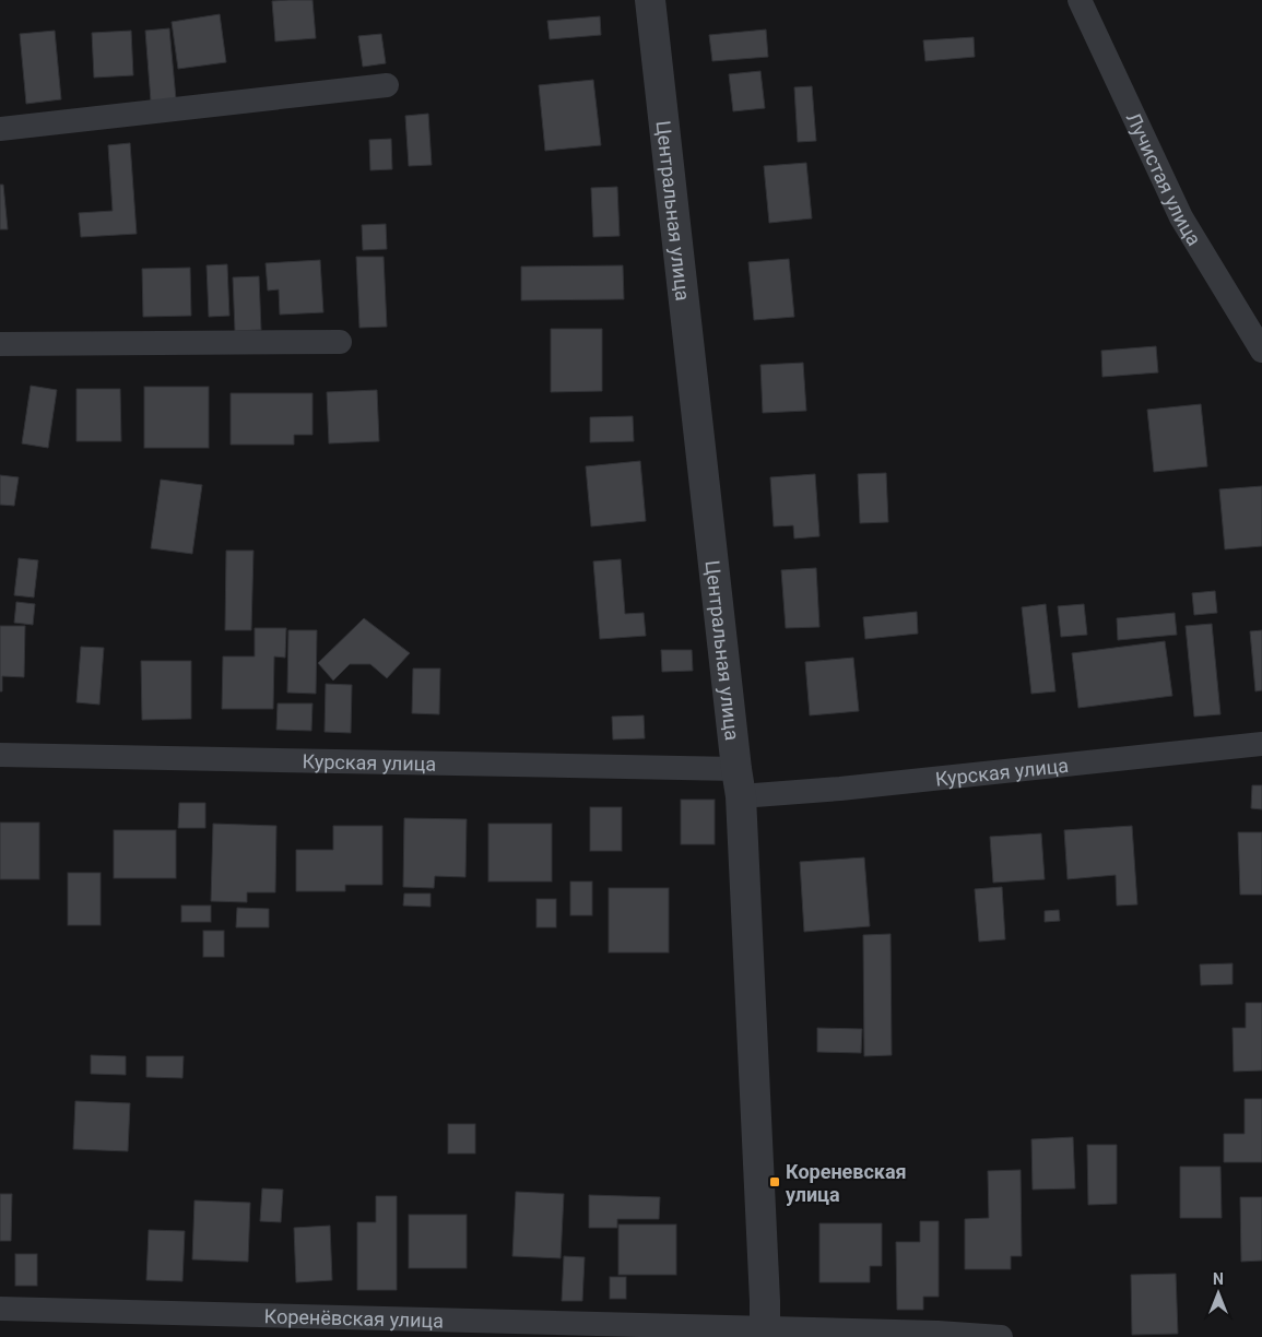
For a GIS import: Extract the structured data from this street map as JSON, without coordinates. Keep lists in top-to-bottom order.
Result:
{
  "streets": {
    "street": [
      "Лучистая улица",
      "Центральная улица",
      "Курская улица",
      "Коренёвская улица"
    ]
  },
  "crossings": [
    ["Центральная улица", "Курская улица"],
    ["Центральная улица", "Коренёвская улица"]
  ],
  "places": {
    "transit": ["Кореневская улица"]
  },
  "north": "top"
}
